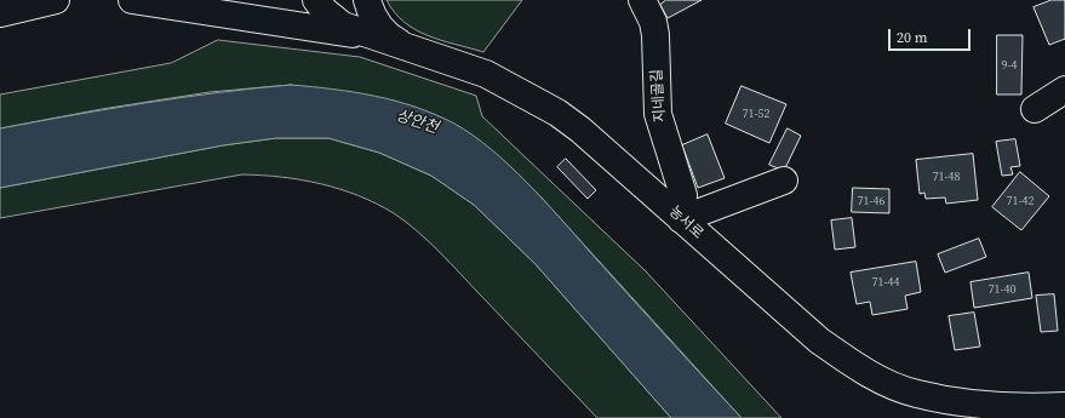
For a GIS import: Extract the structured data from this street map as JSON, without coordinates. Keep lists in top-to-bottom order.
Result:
{
  "streets": {
    "street": ["지네골길", "농서로"]
  },
  "crossings": [
    ["지네골길", "농서로"]
  ],
  "water": ["상안천"],
  "house_numbers": [
    "9-4",
    "71-52",
    "71-48",
    "71-46",
    "71-42",
    "71-44",
    "71-40"
  ],
  "scale_bar": "20 m"
}
